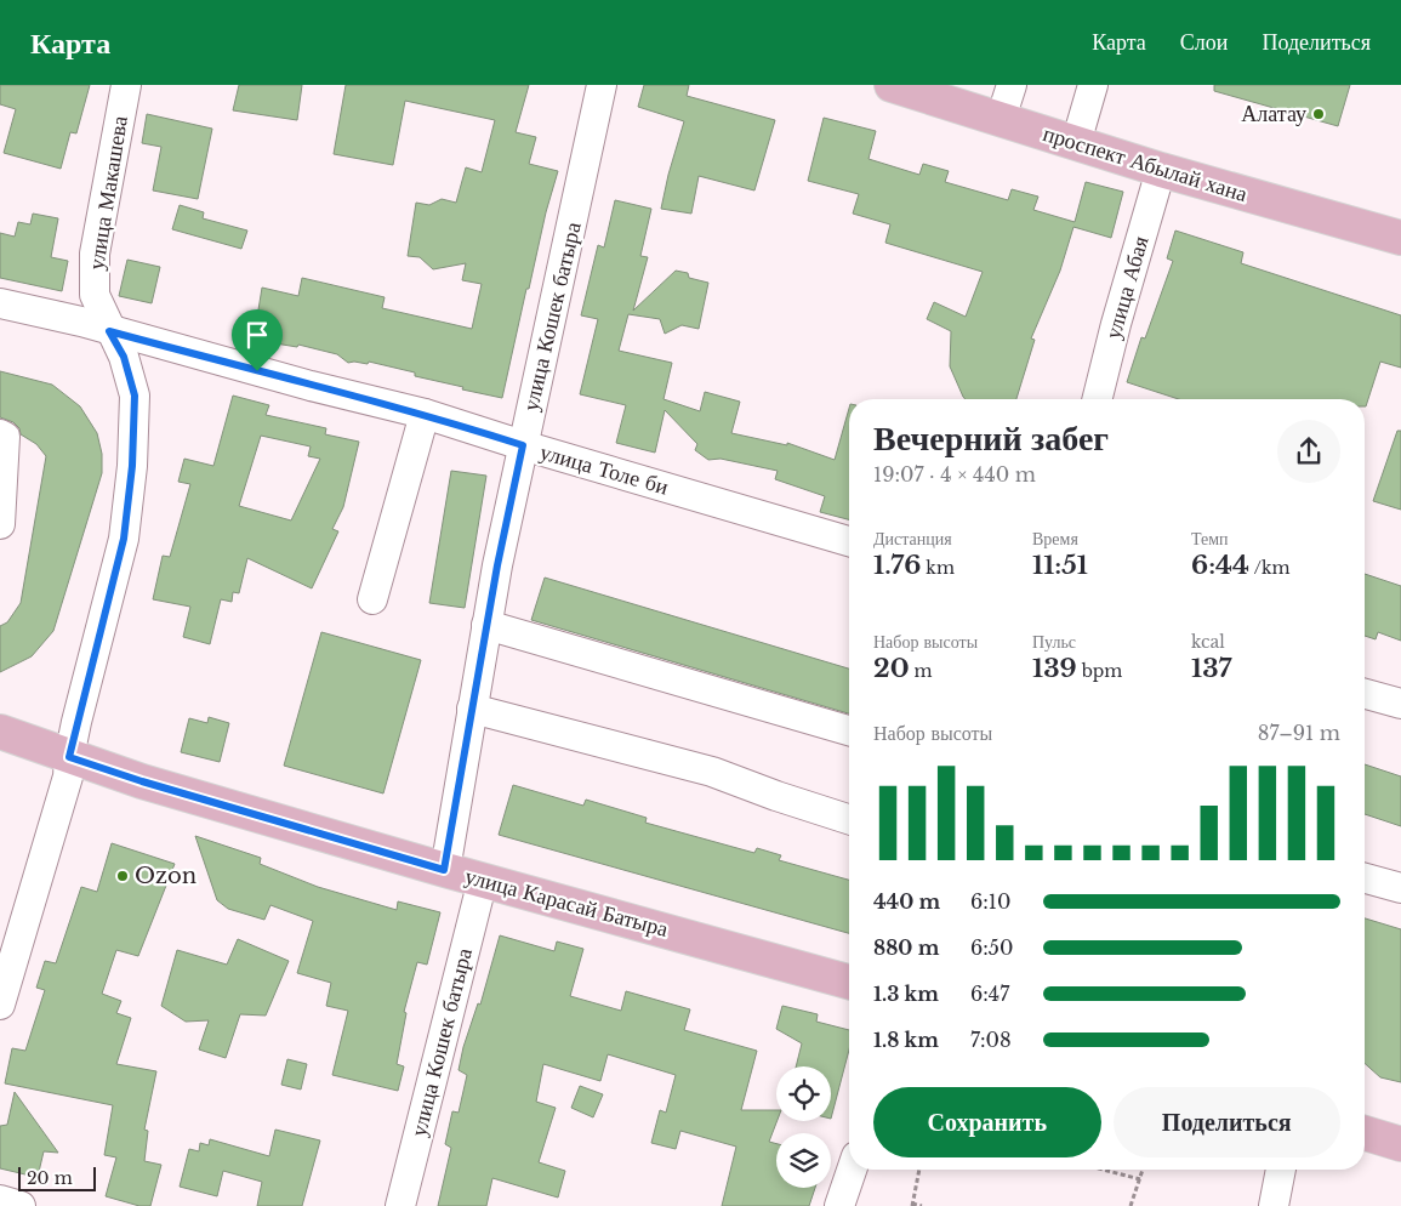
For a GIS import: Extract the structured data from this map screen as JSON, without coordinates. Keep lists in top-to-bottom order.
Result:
{
  "streets": {
    "main road": ["проспект Абылай хана", "улица Карасай Батыра"],
    "street": [
      "улица Макашева",
      "улица Абая",
      "улица Кошек батыра",
      "улица Толе би"
    ]
  },
  "crossings": [
    ["проспект Абылай хана", "улица Абая"],
    ["улица Макашева", "улица Толе би"],
    ["улица Макашева", "улица Карасай Батыра"],
    ["улица Кошек батыра", "улица Толе би"],
    ["улица Кошек батыра", "улица Карасай Батыра"]
  ],
  "places": ["Алатау", "Ozon"],
  "scale_bar": "20 m",
  "page": {
    "header": "Карта",
    "nav": ["Карта", "Слои", "Поделиться"],
    "heading": ["Вечерний забег", "19:07 · 4 × 440 m"],
    "stats": [
      ["Дистанция", "1.76 km"],
      ["Время", "11:51"],
      ["Темп", "6:44 /km"],
      ["Набор высоты", "20 m"],
      ["Пульс", "139 bpm"],
      ["kcal", "137"]
    ],
    "chart": ["Набор высоты", "87–91 m"],
    "list": [
      {
        "name": "440 m",
        "note": "6:10"
      },
      {
        "name": "880 m",
        "note": "6:50"
      },
      {
        "name": "1.3 km",
        "note": "6:47"
      },
      {
        "name": "1.8 km",
        "note": "7:08"
      }
    ],
    "buttons": ["Сохранить", "Поделиться"],
    "scale": "20 m"
  }
}
